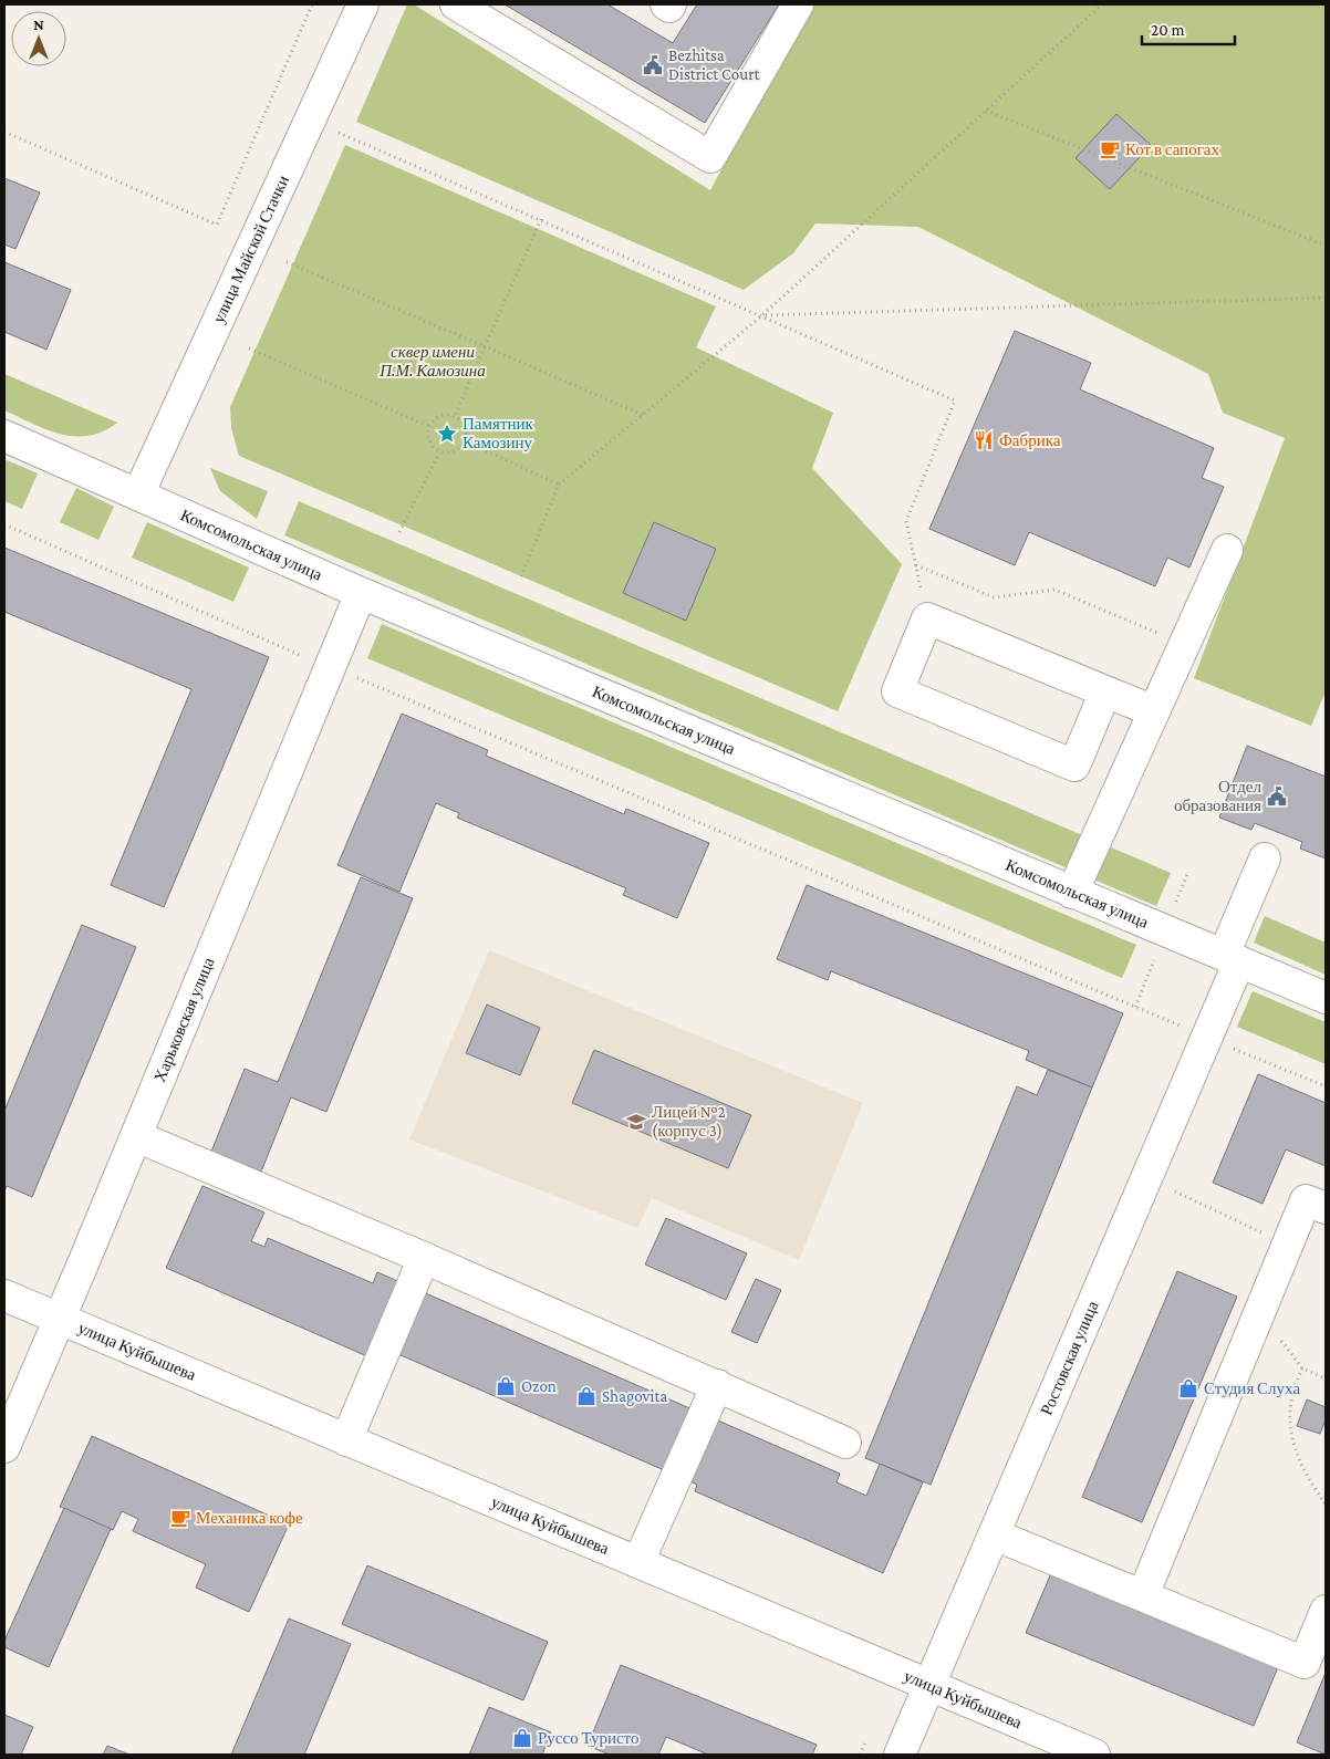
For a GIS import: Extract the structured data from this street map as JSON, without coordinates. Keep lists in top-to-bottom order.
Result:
{
  "streets": {
    "street": [
      "улица Майской Стачки",
      "Комсомольская улица",
      "Харьковская улица",
      "улица Куйбышева",
      "Ростовская улица"
    ]
  },
  "crossings": [
    ["улица Майской Стачки", "Комсомольская улица"],
    ["Комсомольская улица", "Харьковская улица"],
    ["Комсомольская улица", "Ростовская улица"],
    ["Харьковская улица", "улица Куйбышева"],
    ["улица Куйбышева", "Ростовская улица"]
  ],
  "parks": ["сквер имени П.М. Камозина"],
  "places": {
    "public building": ["Bezhitsa District Court", "Отдел образования"],
    "cafe": ["Кот в сапогах", "Механика кофе"],
    "place": ["Памятник Камозину"],
    "restaurant": ["Фабрика"],
    "school or university": ["Лицей №2 (корпус 3)"],
    "shop": [
      "Ozon",
      "Студия Слуха",
      "Shagovita",
      "Руссо Туристо"
    ]
  },
  "scale_bar": "20 m",
  "north": "top"
}
